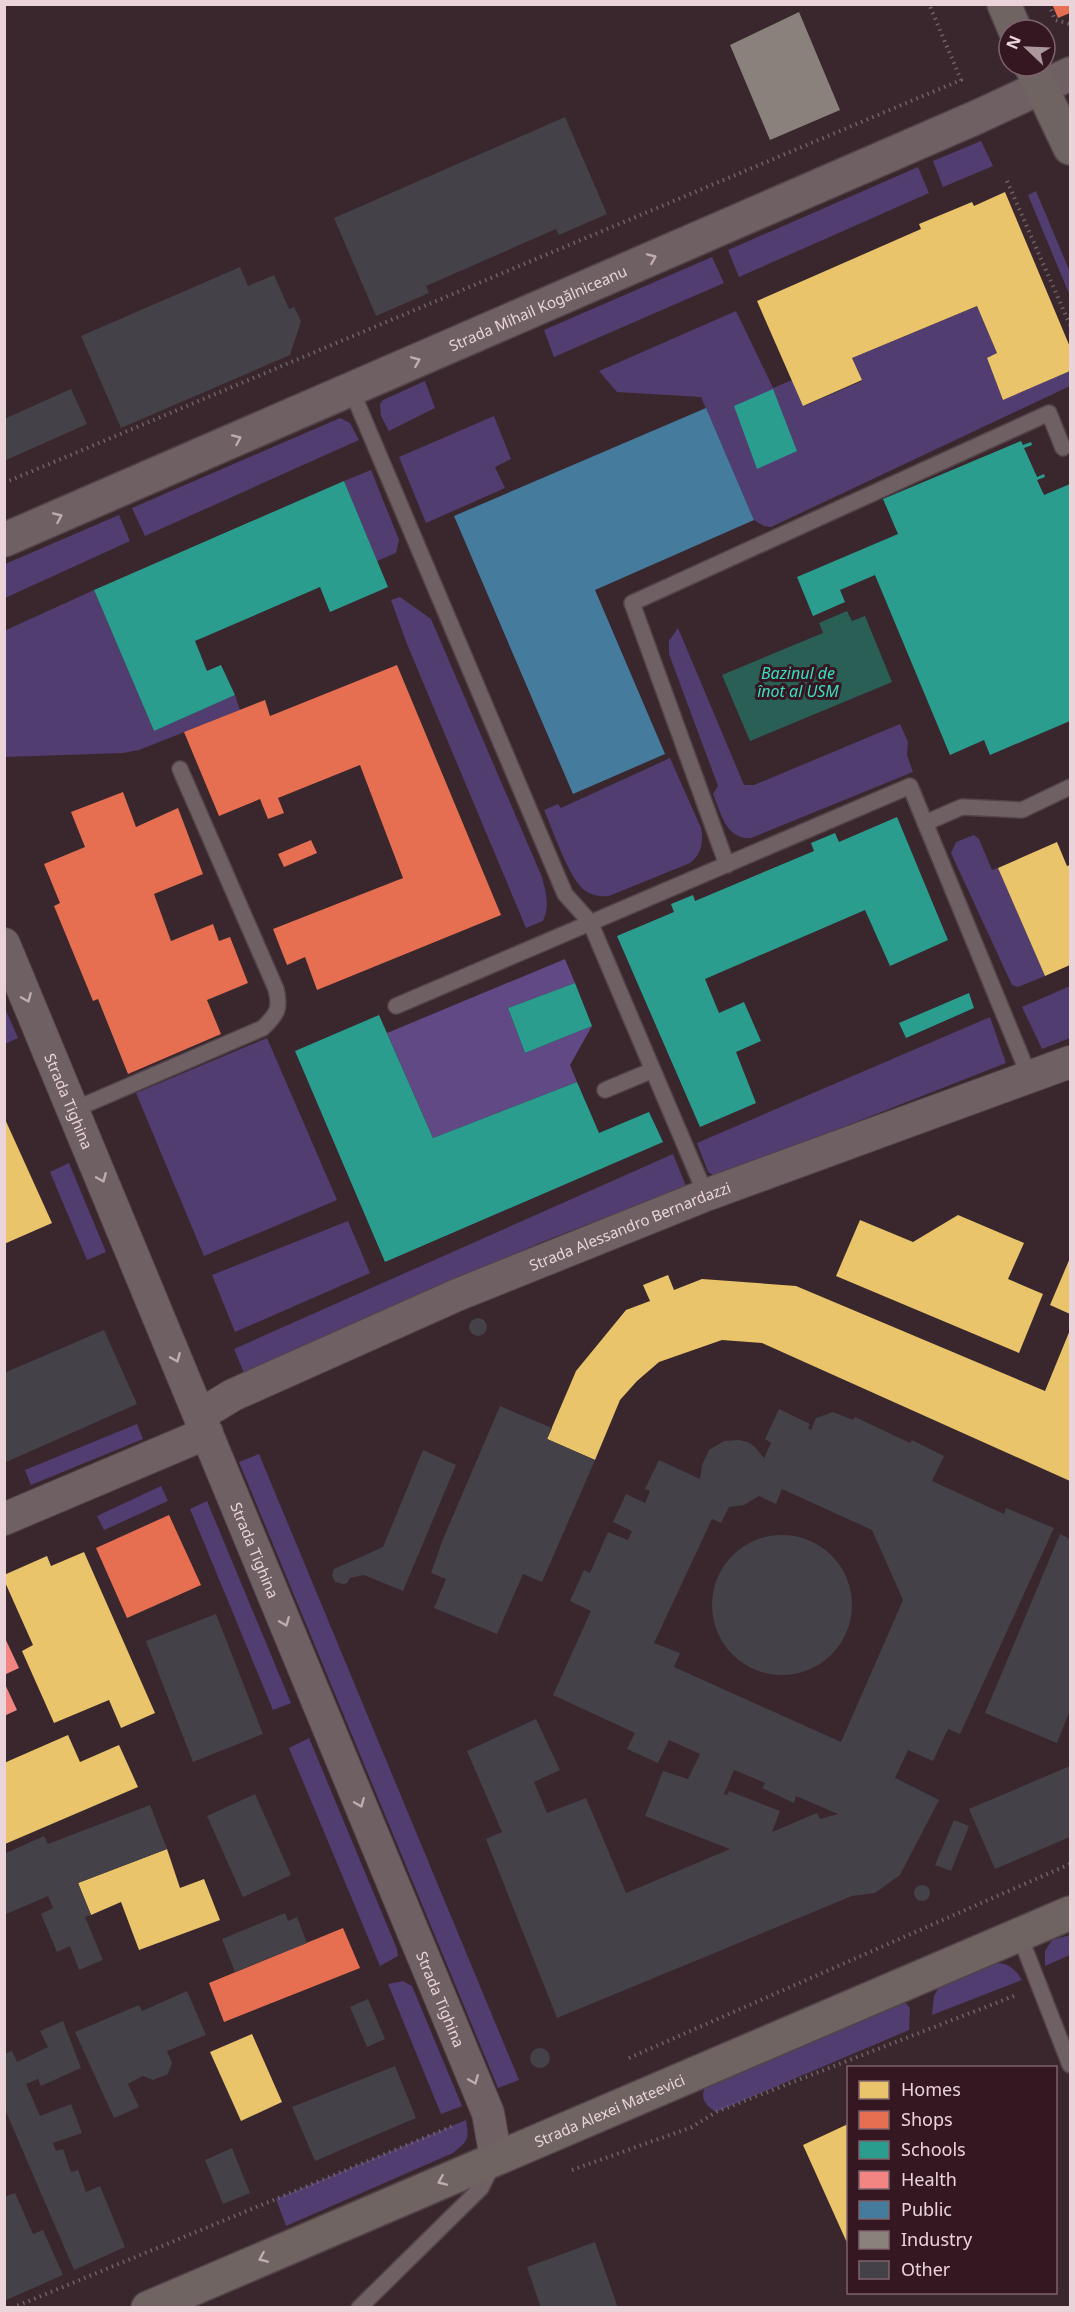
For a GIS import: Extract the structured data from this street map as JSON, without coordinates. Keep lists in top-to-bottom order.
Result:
{
  "streets": {
    "main road": ["Strada Mihail Kogălniceanu", "Strada Alexei Mateevici"],
    "street": ["Strada Tighina", "Strada Alessandro Bernardazzi"]
  },
  "crossings": [
    ["Strada Tighina", "Strada Alessandro Bernardazzi"],
    ["Strada Tighina", "Strada Alexei Mateevici"]
  ],
  "one_way": ["Strada Mihail Kogălniceanu", "Strada Tighina", "Strada Alexei Mateevici"],
  "water": ["Bazinul de înot al USM"],
  "legend": [
    "Homes",
    "Shops",
    "Schools",
    "Health",
    "Public",
    "Industry",
    "Other"
  ],
  "north": "top left"
}
